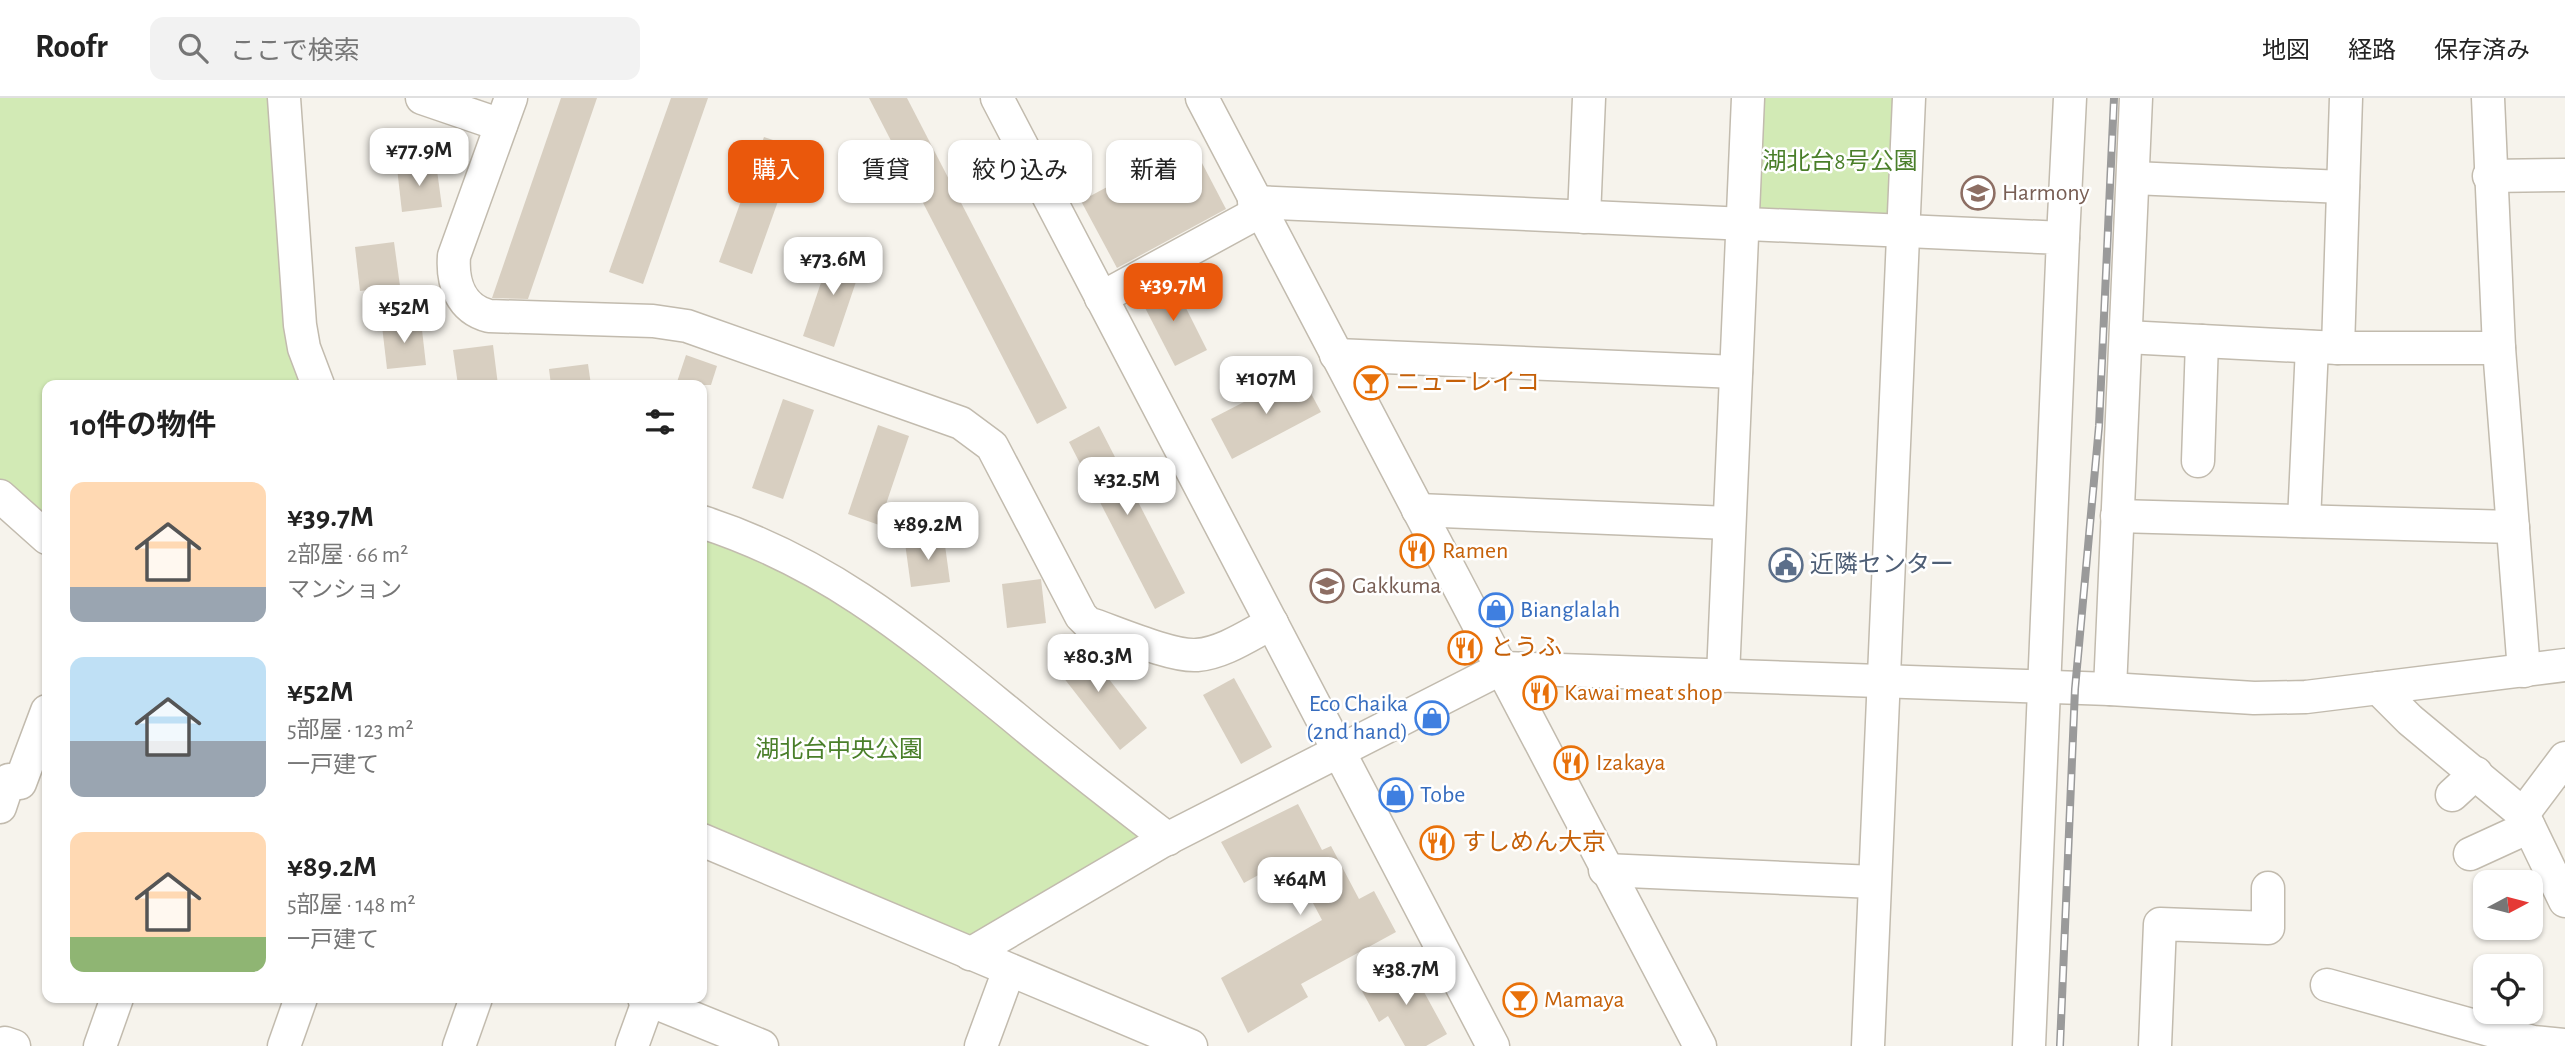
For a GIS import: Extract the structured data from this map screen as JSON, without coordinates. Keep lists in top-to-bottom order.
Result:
{
  "parks": ["湖北台8号公園", "湖北台中央公園"],
  "places": {
    "school or university": ["Harmony", "Gakkuma"],
    "bar": ["ニューレイコ", "Mamaya"],
    "restaurant": [
      "Ramen",
      "とうふ",
      "Kawai meat shop",
      "Izakaya",
      "すしめん大京"
    ],
    "public building": ["近隣センター"],
    "shop": ["Bianglalah", "Eco Chaika (2nd hand)", "Tobe"]
  },
  "north": "right",
  "page": {
    "header": "Roofr",
    "search": "ここで検索",
    "nav": ["地図", "経路", "保存済み"],
    "price": [
      "¥77.9M",
      "¥73.6M",
      "¥39.7M",
      "¥52M",
      "¥107M",
      "¥32.5M",
      "¥89.2M",
      "¥80.3M",
      "¥64M",
      "¥38.7M"
    ],
    "chip": [
      "購入",
      "賃貸",
      "絞り込み",
      "新着"
    ],
    "heading": "10件の物件",
    "list": [
      {
        "name": "¥39.7M",
        "note": "2部屋 · 66 m² · マンション"
      },
      {
        "name": "¥52M",
        "note": "5部屋 · 123 m² · 一戸建て"
      },
      {
        "name": "¥89.2M",
        "note": "5部屋 · 148 m² · 一戸建て"
      }
    ]
  }
}
